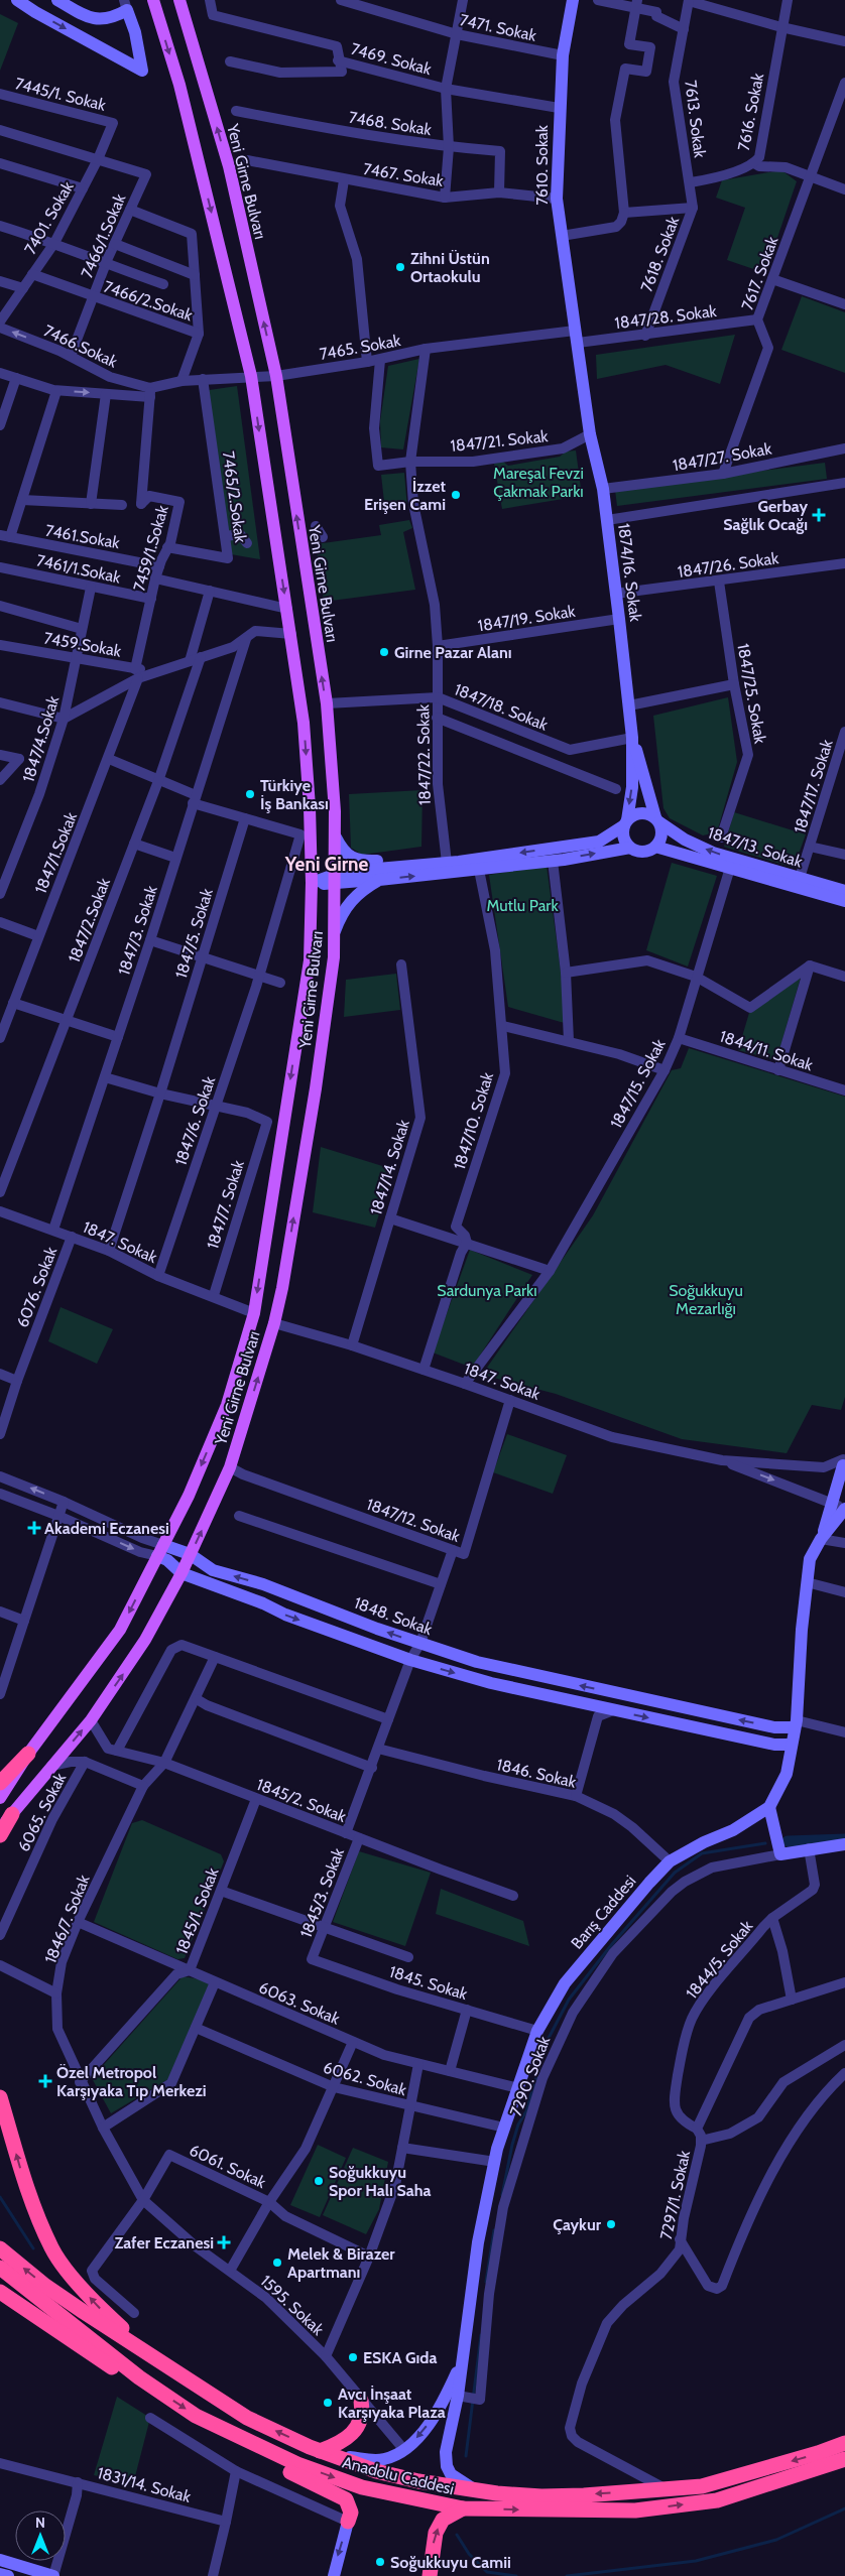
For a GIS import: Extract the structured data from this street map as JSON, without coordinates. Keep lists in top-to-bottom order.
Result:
{
  "streets": {
    "highway": ["Anadolu Caddesi"],
    "main road": [
      "7610. Sokak",
      "Yeni Girne Bulvarı",
      "1874/16. Sokak",
      "1847/13. Sokak",
      "1848. Sokak",
      "Barış Caddesi",
      "7290. Sokak"
    ],
    "street": [
      "7471. Sokak",
      "7469. Sokak",
      "7445/1. Sokak",
      "7616. Sokak",
      "7613. Sokak",
      "7468. Sokak",
      "7467. Sokak",
      "7401. Sokak",
      "7466/1.Sokak",
      "7618. Sokak",
      "7617. Sokak",
      "7466/2.Sokak",
      "1847/28. Sokak",
      "7466.Sokak",
      "7465. Sokak",
      "1847/21. Sokak",
      "1847/27. Sokak",
      "7465/2.Sokak",
      "7461.Sokak",
      "7459/1.Sokak",
      "1847/26. Sokak",
      "7461/1.Sokak",
      "1847/19. Sokak",
      "7459.Sokak",
      "1847/25. Sokak",
      "1847/18. Sokak",
      "1847/4.Sokak",
      "1847/22. Sokak",
      "1847/17. Sokak",
      "1847/1.Sokak",
      "1847/2.Sokak",
      "1847/3. Sokak",
      "1847/5. Sokak",
      "1844/11. Sokak",
      "1847/15. Sokak",
      "1847/6. Sokak",
      "1847/10. Sokak",
      "1847/14. Sokak",
      "1847/7. Sokak",
      "1847. Sokak",
      "6076. Sokak",
      "1847/12. Sokak",
      "1846. Sokak",
      "1845/2. Sokak",
      "6065. Sokak",
      "1845/3. Sokak",
      "1845/1. Sokak",
      "1846/7. Sokak",
      "1844/5. Sokak",
      "1845. Sokak",
      "6063. Sokak",
      "6062. Sokak",
      "6061. Sokak",
      "7297/1. Sokak",
      "1595. Sokak",
      "1831/14. Sokak"
    ]
  },
  "crossings": [
    ["7471. Sokak", "7610. Sokak"],
    ["7469. Sokak", "7610. Sokak"],
    ["7445/1. Sokak", "7401. Sokak"],
    ["7616. Sokak", "7613. Sokak"],
    ["7616. Sokak", "7618. Sokak"],
    ["7613. Sokak", "7618. Sokak"],
    ["7468. Sokak", "7467. Sokak"],
    ["7610. Sokak", "7467. Sokak"],
    ["7610. Sokak", "1847/28. Sokak"],
    ["7610. Sokak", "7465. Sokak"],
    ["7610. Sokak", "1874/16. Sokak"],
    ["Yeni Girne Bulvarı", "7465. Sokak"],
    ["Yeni Girne Bulvarı", "7459.Sokak"],
    ["Yeni Girne Bulvarı", "1847/18. Sokak"],
    ["Yeni Girne Bulvarı", "1847. Sokak"],
    ["Yeni Girne Bulvarı", "1847/12. Sokak"],
    ["Yeni Girne Bulvarı", "1848. Sokak"],
    ["Yeni Girne Bulvarı", "1845/2. Sokak"],
    ["7401. Sokak", "7466/1.Sokak"],
    ["7401. Sokak", "7466/2.Sokak"],
    ["7466/1.Sokak", "7466/2.Sokak"],
    ["7466/1.Sokak", "7466.Sokak"],
    ["7618. Sokak", "1847/28. Sokak"],
    ["7617. Sokak", "1847/28. Sokak"],
    ["7617. Sokak", "1847/27. Sokak"],
    ["1847/28. Sokak", "7465. Sokak"],
    ["1847/28. Sokak", "1874/16. Sokak"],
    ["7466.Sokak", "7465. Sokak"],
    ["7466.Sokak", "7459/1.Sokak"],
    ["7465. Sokak", "1847/21. Sokak"],
    ["7465. Sokak", "7465/2.Sokak"],
    ["7465. Sokak", "7459/1.Sokak"],
    ["7465. Sokak", "1874/16. Sokak"],
    ["7465. Sokak", "1847/22. Sokak"],
    ["1847/21. Sokak", "1874/16. Sokak"],
    ["1847/21. Sokak", "1847/22. Sokak"],
    ["1847/27. Sokak", "1874/16. Sokak"],
    ["7465/2.Sokak", "7459/1.Sokak"],
    ["7461.Sokak", "7459/1.Sokak"],
    ["7459/1.Sokak", "7461/1.Sokak"],
    ["7459/1.Sokak", "7459.Sokak"],
    ["7459/1.Sokak", "1847/1.Sokak"],
    ["1847/26. Sokak", "1874/16. Sokak"],
    ["1847/26. Sokak", "1847/25. Sokak"],
    ["7461/1.Sokak", "1847/4.Sokak"],
    ["1874/16. Sokak", "1847/19. Sokak"],
    ["1874/16. Sokak", "1847/18. Sokak"],
    ["1874/16. Sokak", "1847/13. Sokak"],
    ["1847/19. Sokak", "1847/22. Sokak"],
    ["7459.Sokak", "1847/4.Sokak"],
    ["7459.Sokak", "1847/1.Sokak"],
    ["7459.Sokak", "1847/2.Sokak"],
    ["7459.Sokak", "1847/3. Sokak"],
    ["1847/18. Sokak", "1847/22. Sokak"],
    ["1847/17. Sokak", "1847/13. Sokak"],
    ["1847/13. Sokak", "1847/15. Sokak"],
    ["1847/3. Sokak", "1847. Sokak"],
    ["1847/5. Sokak", "1847. Sokak"],
    ["1844/11. Sokak", "1847/15. Sokak"],
    ["1847/15. Sokak", "1847. Sokak"],
    ["1847/6. Sokak", "1847/7. Sokak"],
    ["1847/6. Sokak", "1847. Sokak"],
    ["1847/14. Sokak", "1847. Sokak"],
    ["1847/7. Sokak", "1847. Sokak"],
    ["1847. Sokak", "6076. Sokak"],
    ["1847. Sokak", "1847/12. Sokak"],
    ["1846. Sokak", "Barış Caddesi"],
    ["1845/2. Sokak", "1845/3. Sokak"],
    ["1845/2. Sokak", "1845/1. Sokak"],
    ["1845/2. Sokak", "1846/7. Sokak"],
    ["6065. Sokak", "1846/7. Sokak"],
    ["1845/3. Sokak", "1845. Sokak"],
    ["1845/1. Sokak", "1846/7. Sokak"],
    ["1845/1. Sokak", "6063. Sokak"],
    ["Barış Caddesi", "1845. Sokak"],
    ["Barış Caddesi", "6063. Sokak"],
    ["Barış Caddesi", "7290. Sokak"],
    ["Barış Caddesi", "6062. Sokak"],
    ["Barış Caddesi", "1595. Sokak"],
    ["Barış Caddesi", "Anadolu Caddesi"],
    ["1846/7. Sokak", "6063. Sokak"],
    ["1846/7. Sokak", "6061. Sokak"],
    ["1846/7. Sokak", "1595. Sokak"],
    ["1844/5. Sokak", "7290. Sokak"],
    ["1844/5. Sokak", "7297/1. Sokak"],
    ["6061. Sokak", "1595. Sokak"],
    ["7297/1. Sokak", "Anadolu Caddesi"]
  ],
  "districts": ["Yeni Girne"],
  "parks": [
    "Mareşal Fevzi Çakmak Parkı",
    "Mutlu Park",
    "Sardunya Parkı",
    "Soğukkuyu Mezarlığı"
  ],
  "places": {
    "other": [
      "Zihni Üstün Ortaokulu",
      "İzzet Erişen Cami",
      "Girne Pazar Alanı",
      "Türkiye İş Bankası",
      "Soğukkuyu Spor Halı Saha",
      "Çaykur",
      "Melek & Birazer Apartmanı",
      "ESKA Gıda",
      "Avcı İnşaat Karşıyaka Plaza",
      "Soğukkuyu Camii"
    ],
    "health": [
      "Gerbay Sağlık Ocağı",
      "Akademi Eczanesi",
      "Özel Metropol Karşıyaka Tıp Merkezi",
      "Zafer Eczanesi"
    ]
  },
  "north": "top"
}
